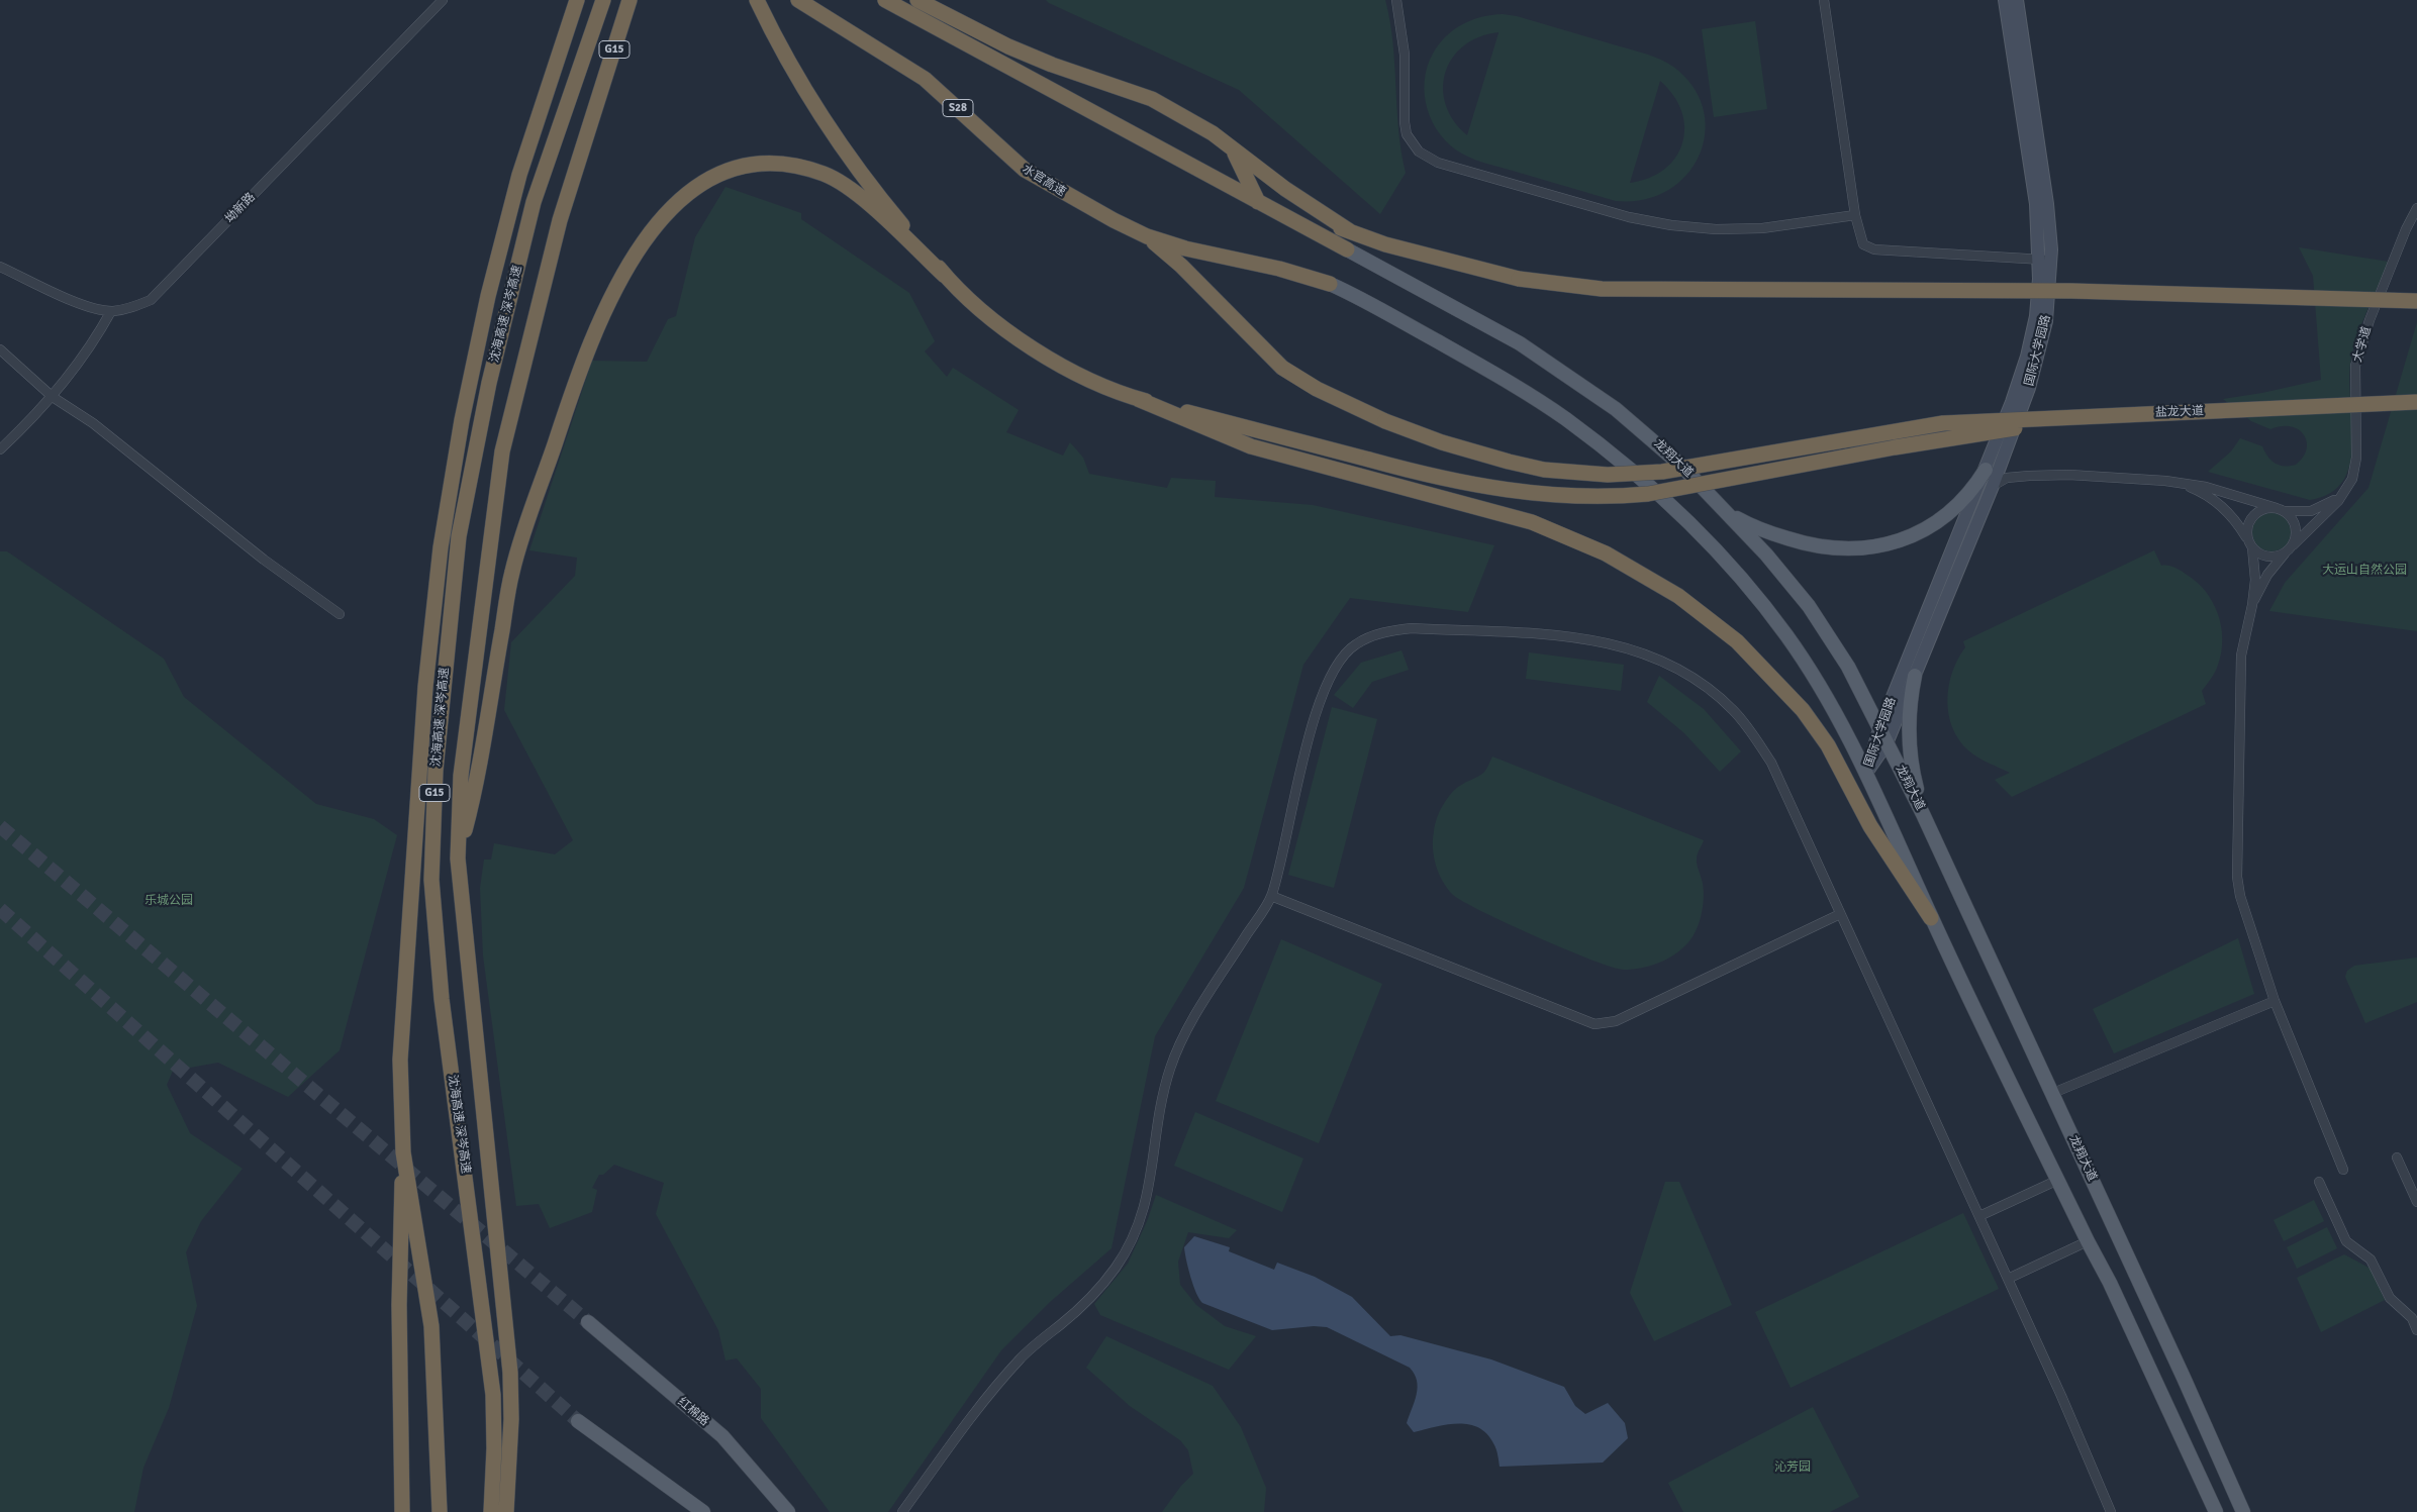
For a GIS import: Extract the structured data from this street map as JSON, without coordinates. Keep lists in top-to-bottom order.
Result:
{
  "streets": {
    "highway": [
      "G15",
      "S28",
      "水官高速",
      "沈海高速 深岑高速",
      "盐龙大道"
    ],
    "main road": ["龙翔大道", "红棉路"],
    "street": ["坳新路", "大学道", "国际大学园路"]
  },
  "crossings": [
    ["水官高速", "盐龙大道"],
    ["国际大学园路", "龙翔大道"]
  ],
  "parks": ["大运山自然公园", "乐城公园", "沁芳园"]
}
